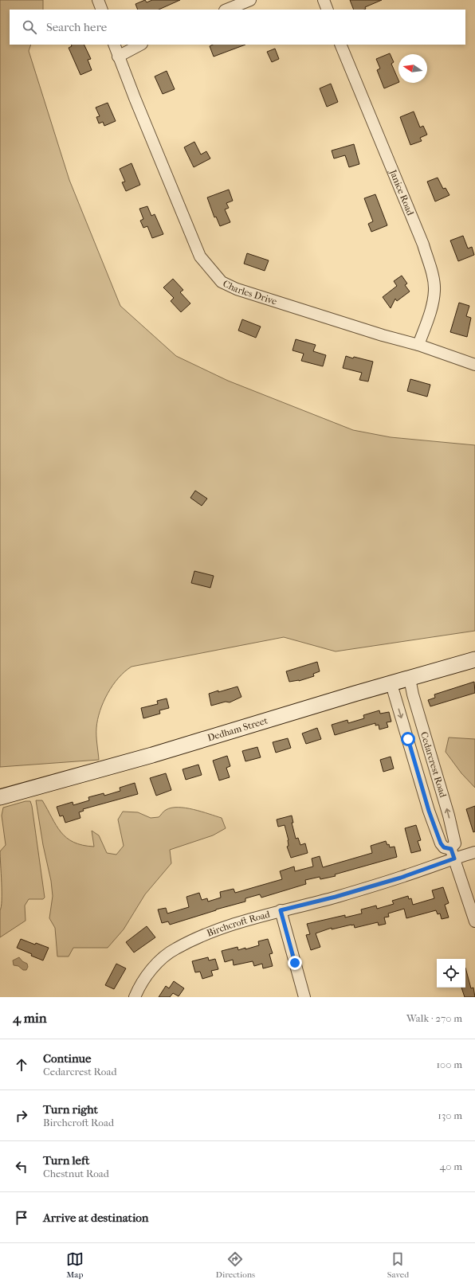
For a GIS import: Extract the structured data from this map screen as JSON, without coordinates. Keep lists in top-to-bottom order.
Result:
{
  "streets": {
    "main road": ["Dedham Street"],
    "street": [
      "Janice Road",
      "Charles Drive",
      "Cedarcrest Road",
      "Birchcroft Road"
    ]
  },
  "crossings": [
    ["Janice Road", "Charles Drive"],
    ["Dedham Street", "Cedarcrest Road"],
    ["Cedarcrest Road", "Birchcroft Road"]
  ],
  "north": "left",
  "page": {
    "search": "Search here",
    "heading": ["4 min", "Walk · 270 m"],
    "list": [
      ["Continue", "Cedarcrest Road", "100 m"],
      ["Turn right", "Birchcroft Road", "130 m"],
      ["Turn left", "Chestnut Road", "40 m"],
      "Arrive at destination"
    ],
    "nav": ["Map", "Directions", "Saved"]
  }
}
